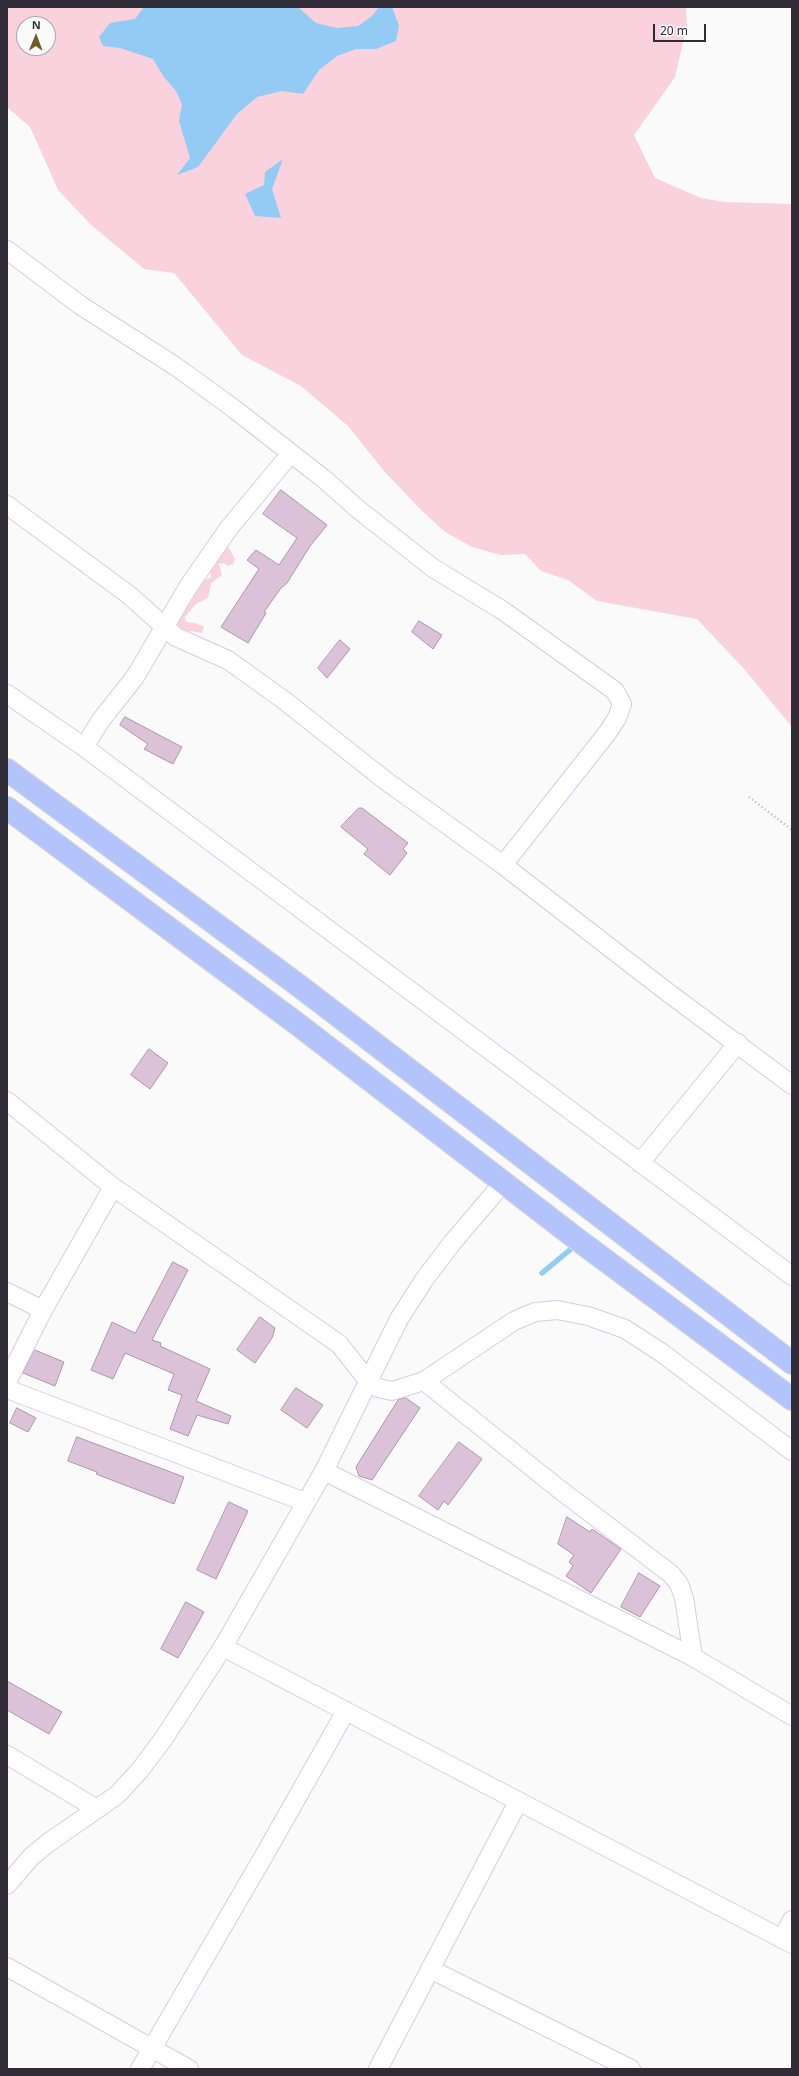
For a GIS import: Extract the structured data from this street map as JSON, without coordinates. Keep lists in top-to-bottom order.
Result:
{
  "scale_bar": "20 m",
  "north": "top"
}
